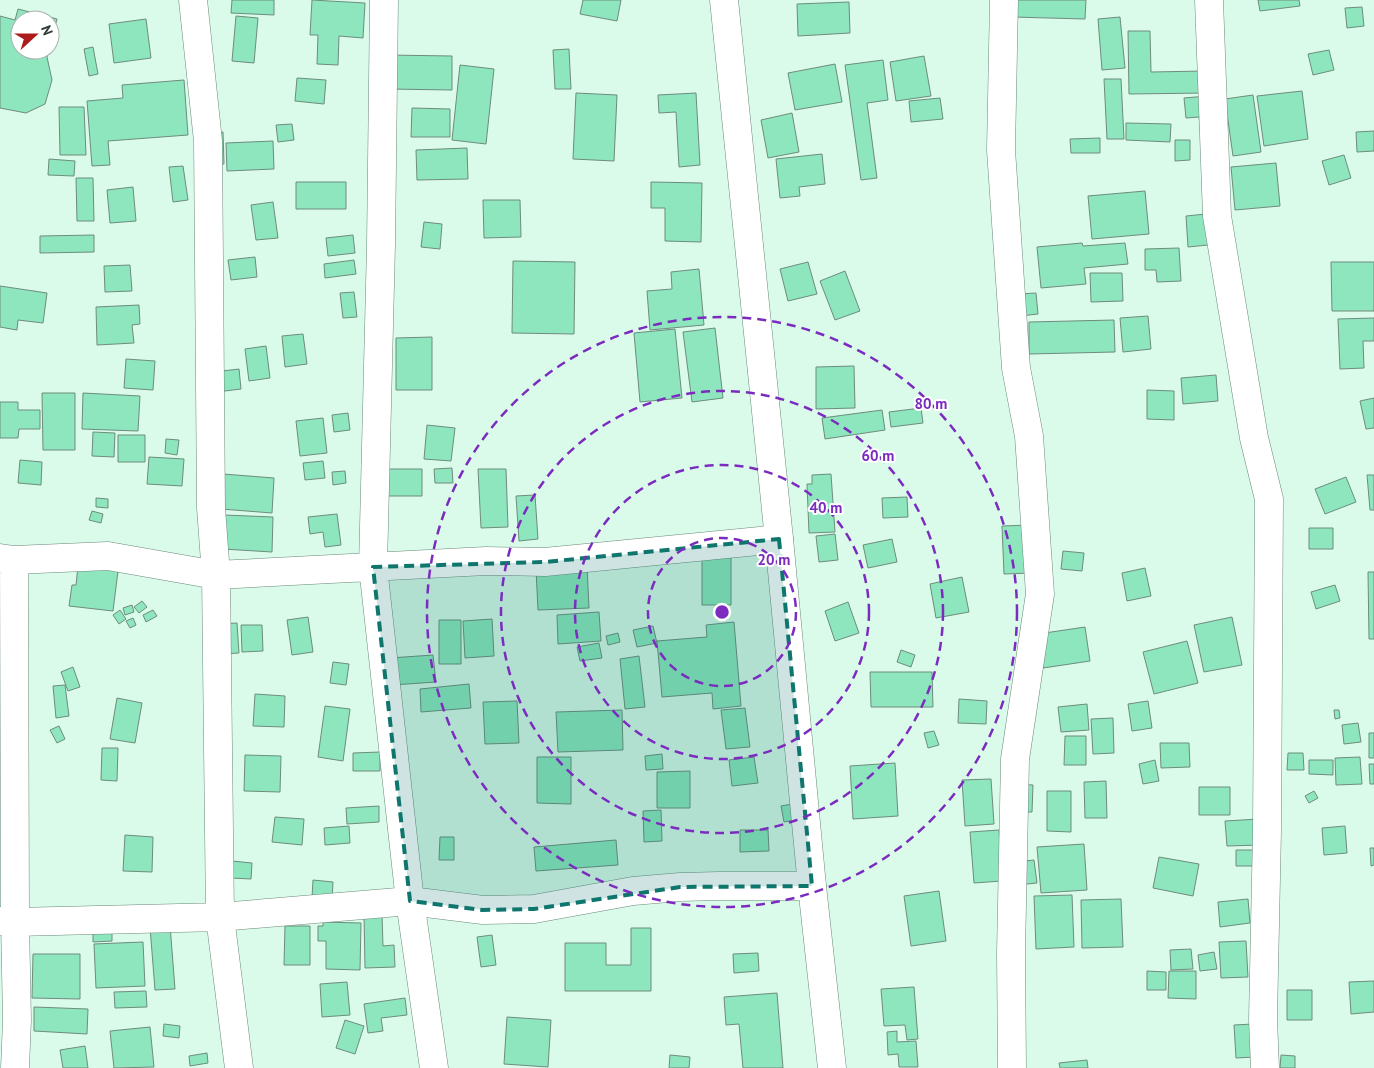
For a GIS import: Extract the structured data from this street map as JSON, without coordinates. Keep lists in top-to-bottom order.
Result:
{
  "north": "right",
  "rings": [
    "80 m",
    "60 m",
    "40 m",
    "20 m"
  ]
}
